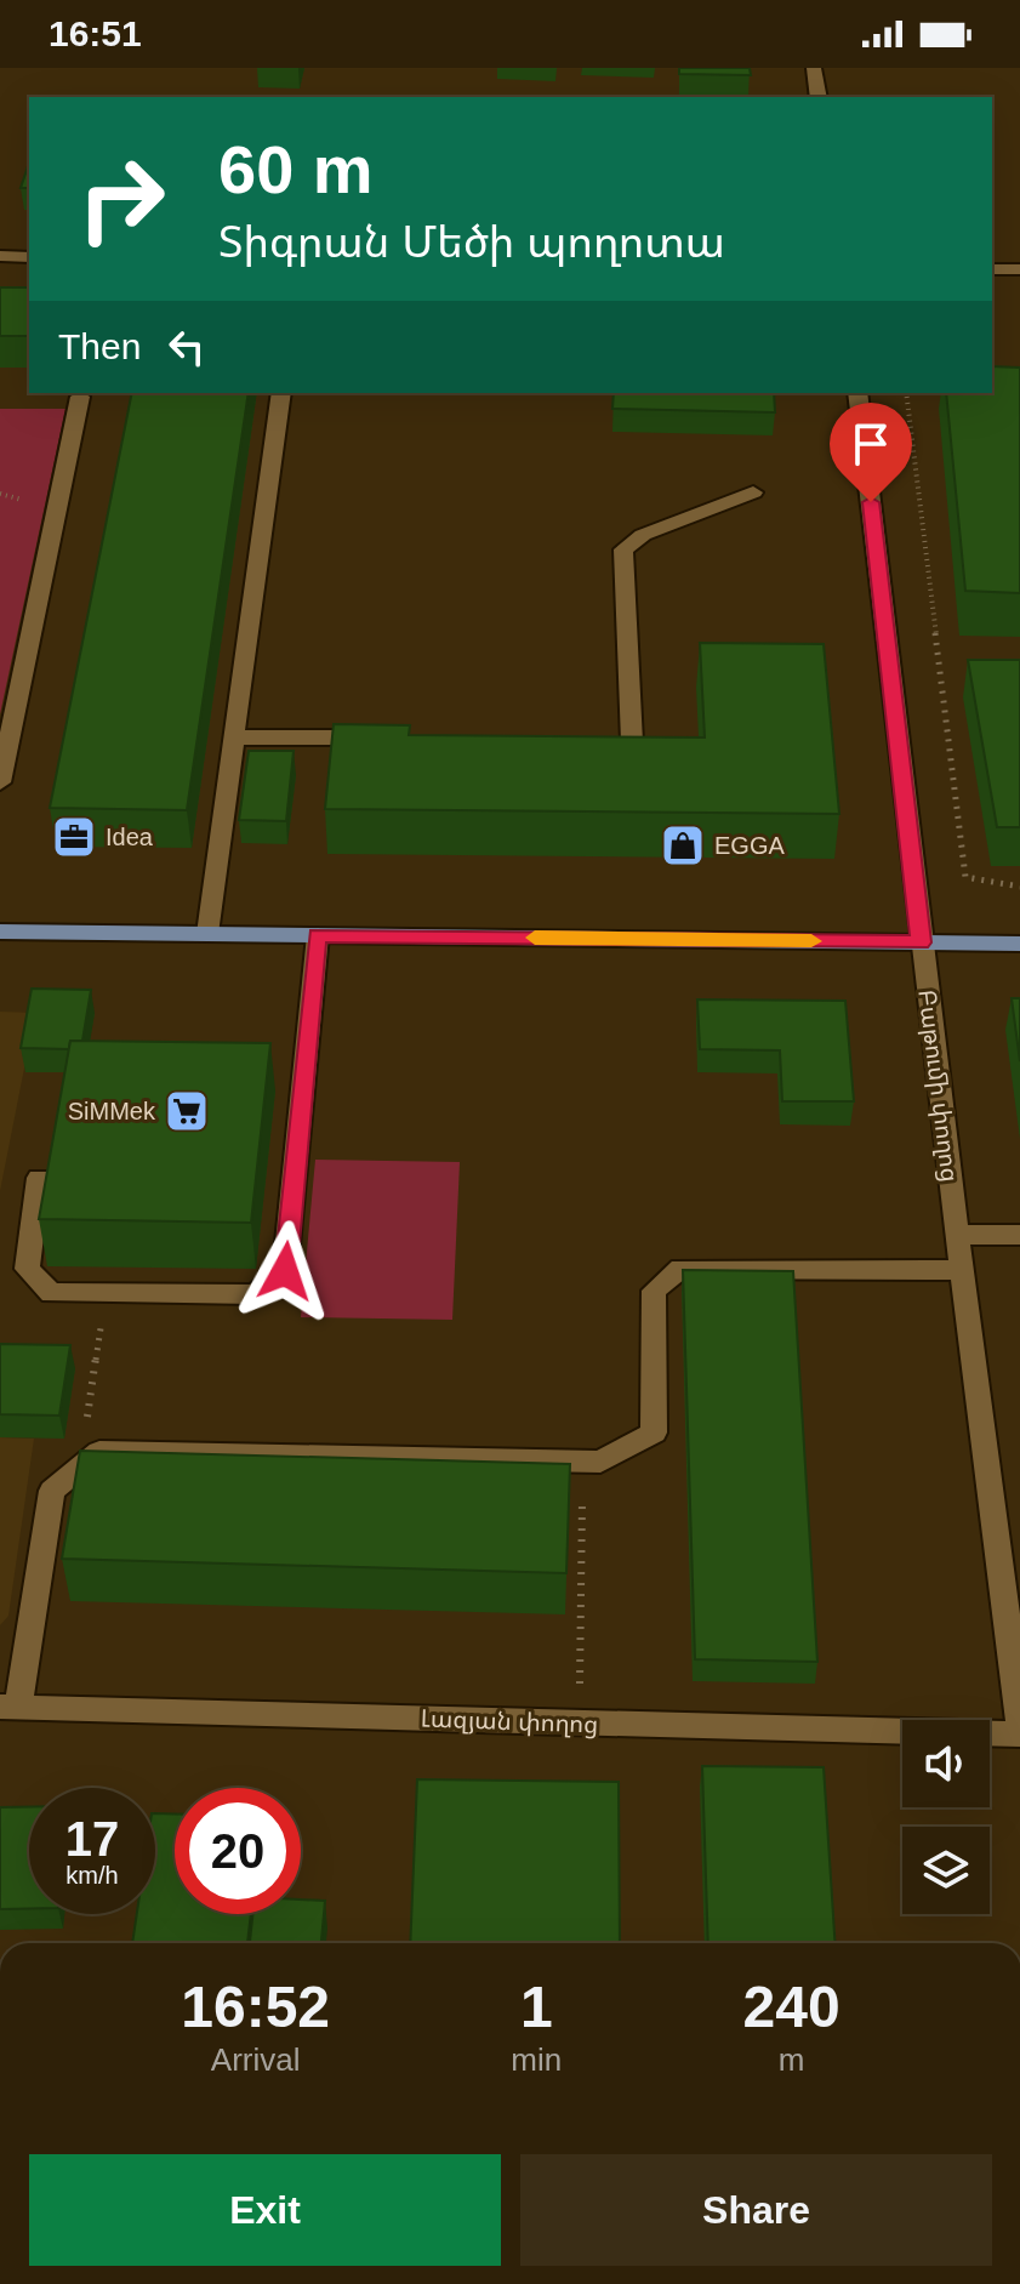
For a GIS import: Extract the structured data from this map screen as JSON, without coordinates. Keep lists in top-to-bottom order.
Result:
{
  "streets": {
    "street": ["Բաթումի փողոց", "Լազյան փողոց"]
  },
  "places": {
    "office": ["Idea"],
    "shop": ["EGGA"],
    "supermarket": ["SiMMek"]
  },
  "page": {
    "status": "16:51",
    "turn": ["60 m", "Տիգրան Մեծի պողոտա"],
    "then": "Then",
    "speed": "17 km/h",
    "limit": "20",
    "eta": [
      "16:52",
      "Arrival",
      "1",
      "min",
      "240",
      "m"
    ],
    "buttons": ["Exit", "Share"]
  }
}
